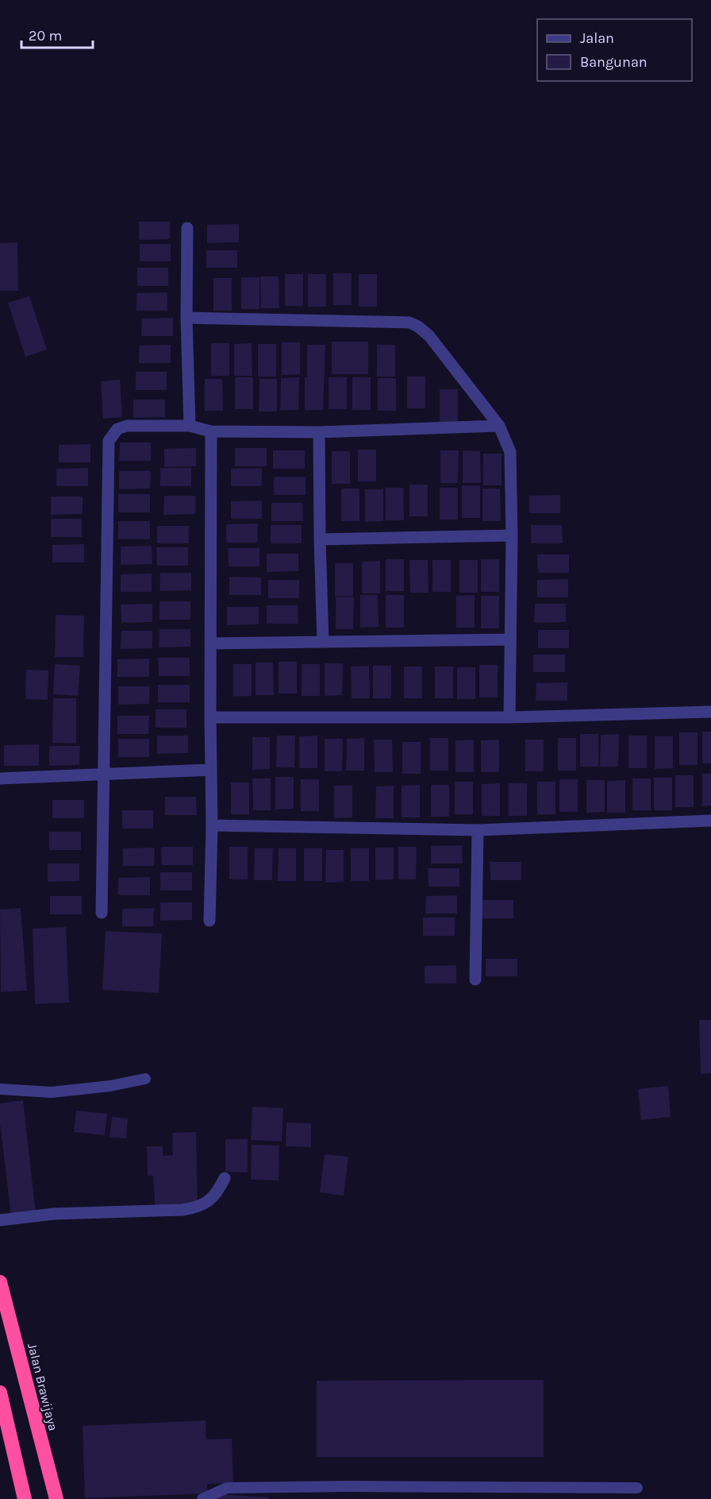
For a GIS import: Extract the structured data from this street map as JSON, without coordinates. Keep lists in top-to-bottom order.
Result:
{
  "streets": {
    "highway": ["Jalan Brawijaya"]
  },
  "legend": ["Jalan", "Bangunan"],
  "scale_bar": "20 m"
}
